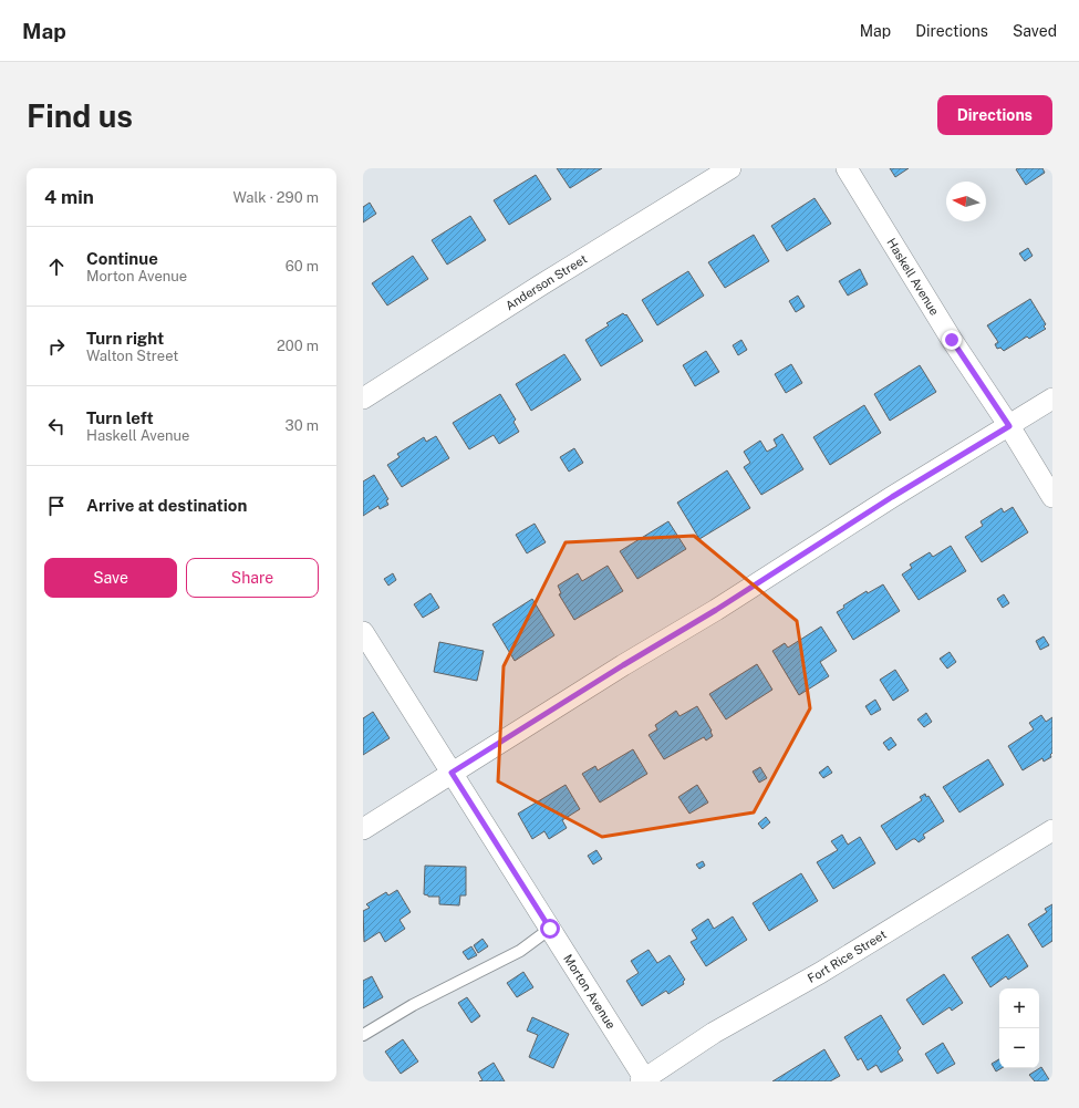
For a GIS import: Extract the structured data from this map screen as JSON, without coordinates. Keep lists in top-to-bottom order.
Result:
{
  "streets": {
    "street": [
      "Haskell Avenue",
      "Anderson Street",
      "Fort Rice Street",
      "Morton Avenue"
    ]
  },
  "crossings": [
    ["Fort Rice Street", "Morton Avenue"]
  ],
  "north": "left",
  "page": {
    "header": "Map",
    "nav": ["Map", "Directions", "Saved"],
    "buttons": [
      "Directions",
      ["Save", "Share"]
    ],
    "title": "Find us",
    "heading": ["4 min", "Walk · 290 m"],
    "list": [
      ["Continue", "Morton Avenue", "60 m"],
      ["Turn right", "Walton Street", "200 m"],
      ["Turn left", "Haskell Avenue", "30 m"],
      "Arrive at destination"
    ],
    "map_buttons": ["+", "−"]
  }
}
